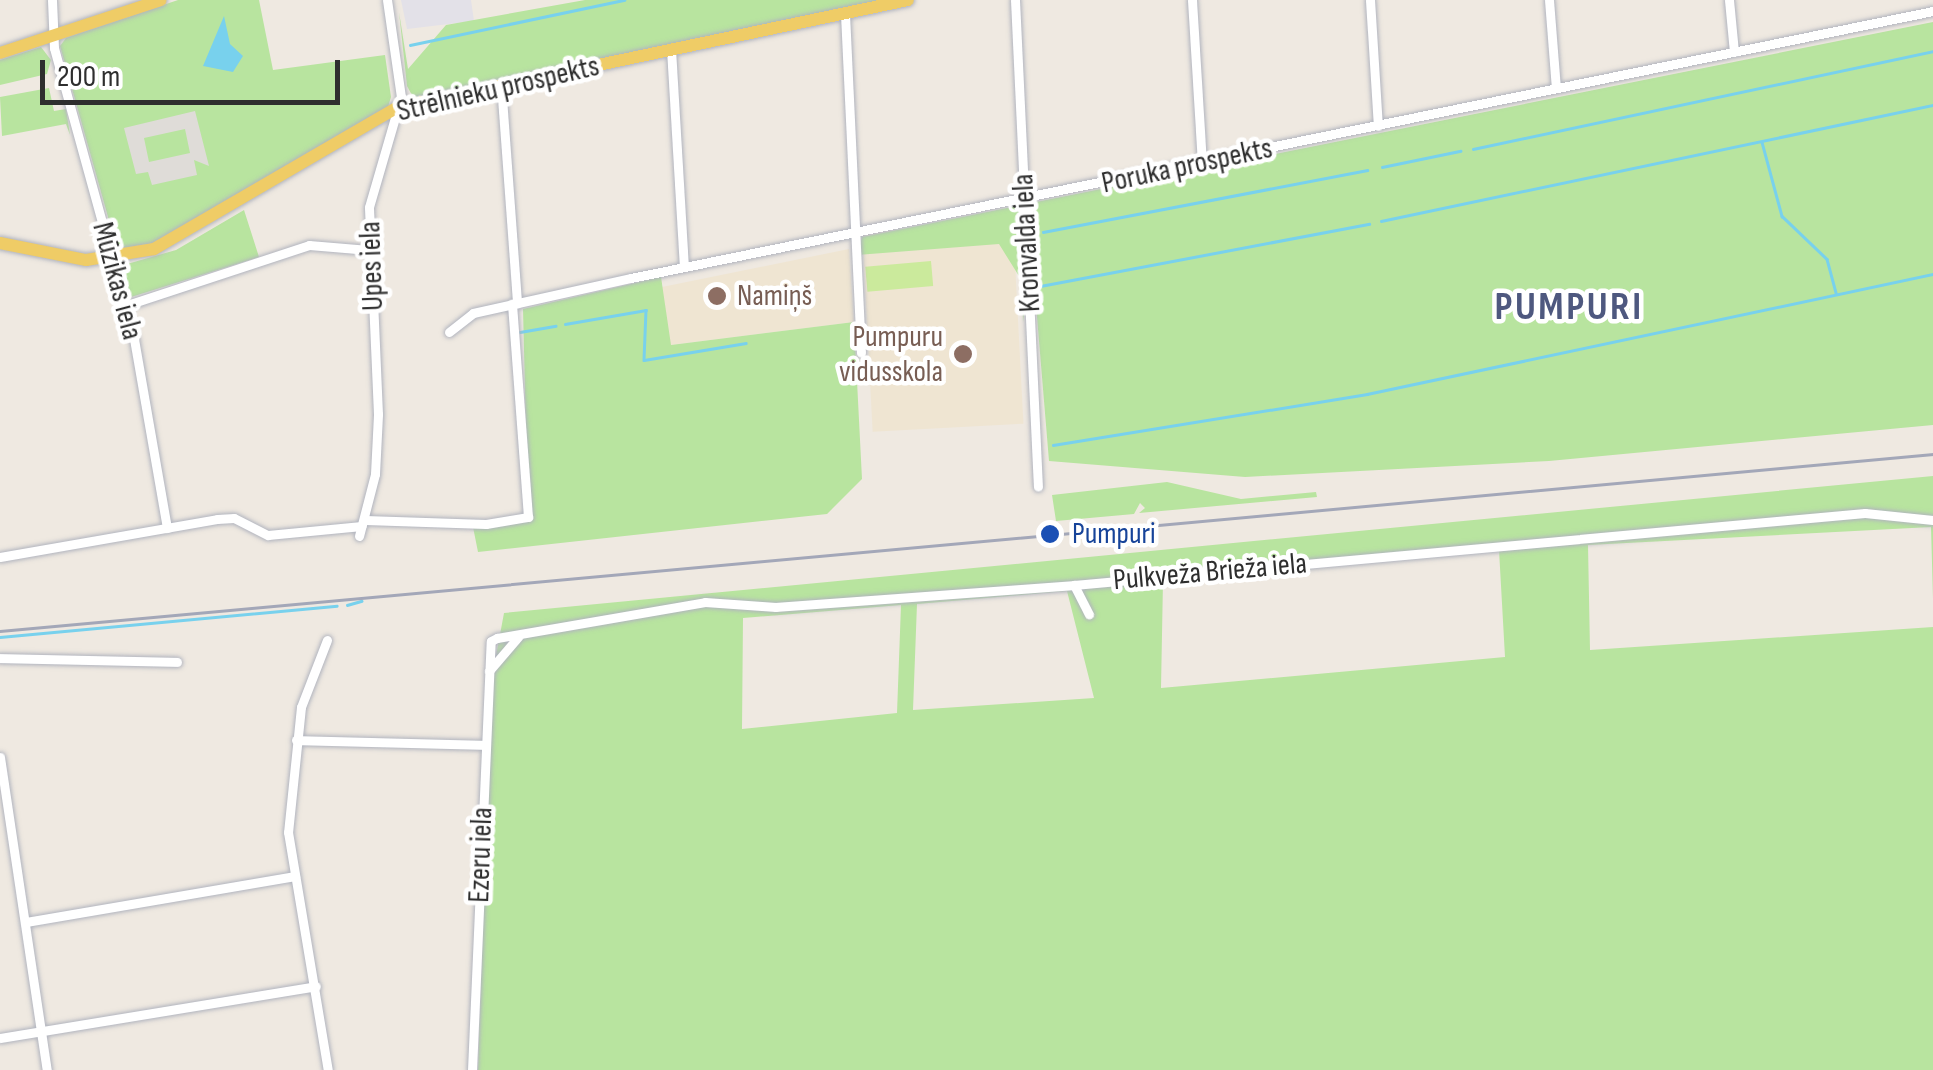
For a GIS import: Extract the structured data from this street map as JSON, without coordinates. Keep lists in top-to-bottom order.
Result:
{
  "streets": {
    "main road": ["Strēlnieku prospekts"],
    "street": [
      "Poruka prospekts",
      "Kronvalda iela",
      "Upes iela",
      "Mūzikas iela",
      "Pulkveža Brieža iela",
      "Ezeru iela"
    ]
  },
  "crossings": [
    ["Strēlnieku prospekts", "Upes iela"],
    ["Strēlnieku prospekts", "Mūzikas iela"],
    ["Poruka prospekts", "Kronvalda iela"],
    ["Pulkveža Brieža iela", "Ezeru iela"]
  ],
  "districts": ["PUMPURI"],
  "places": ["Namiņš", "Pumpuru vidusskola", "Pumpuri"],
  "scale_bar": "200 m"
}
